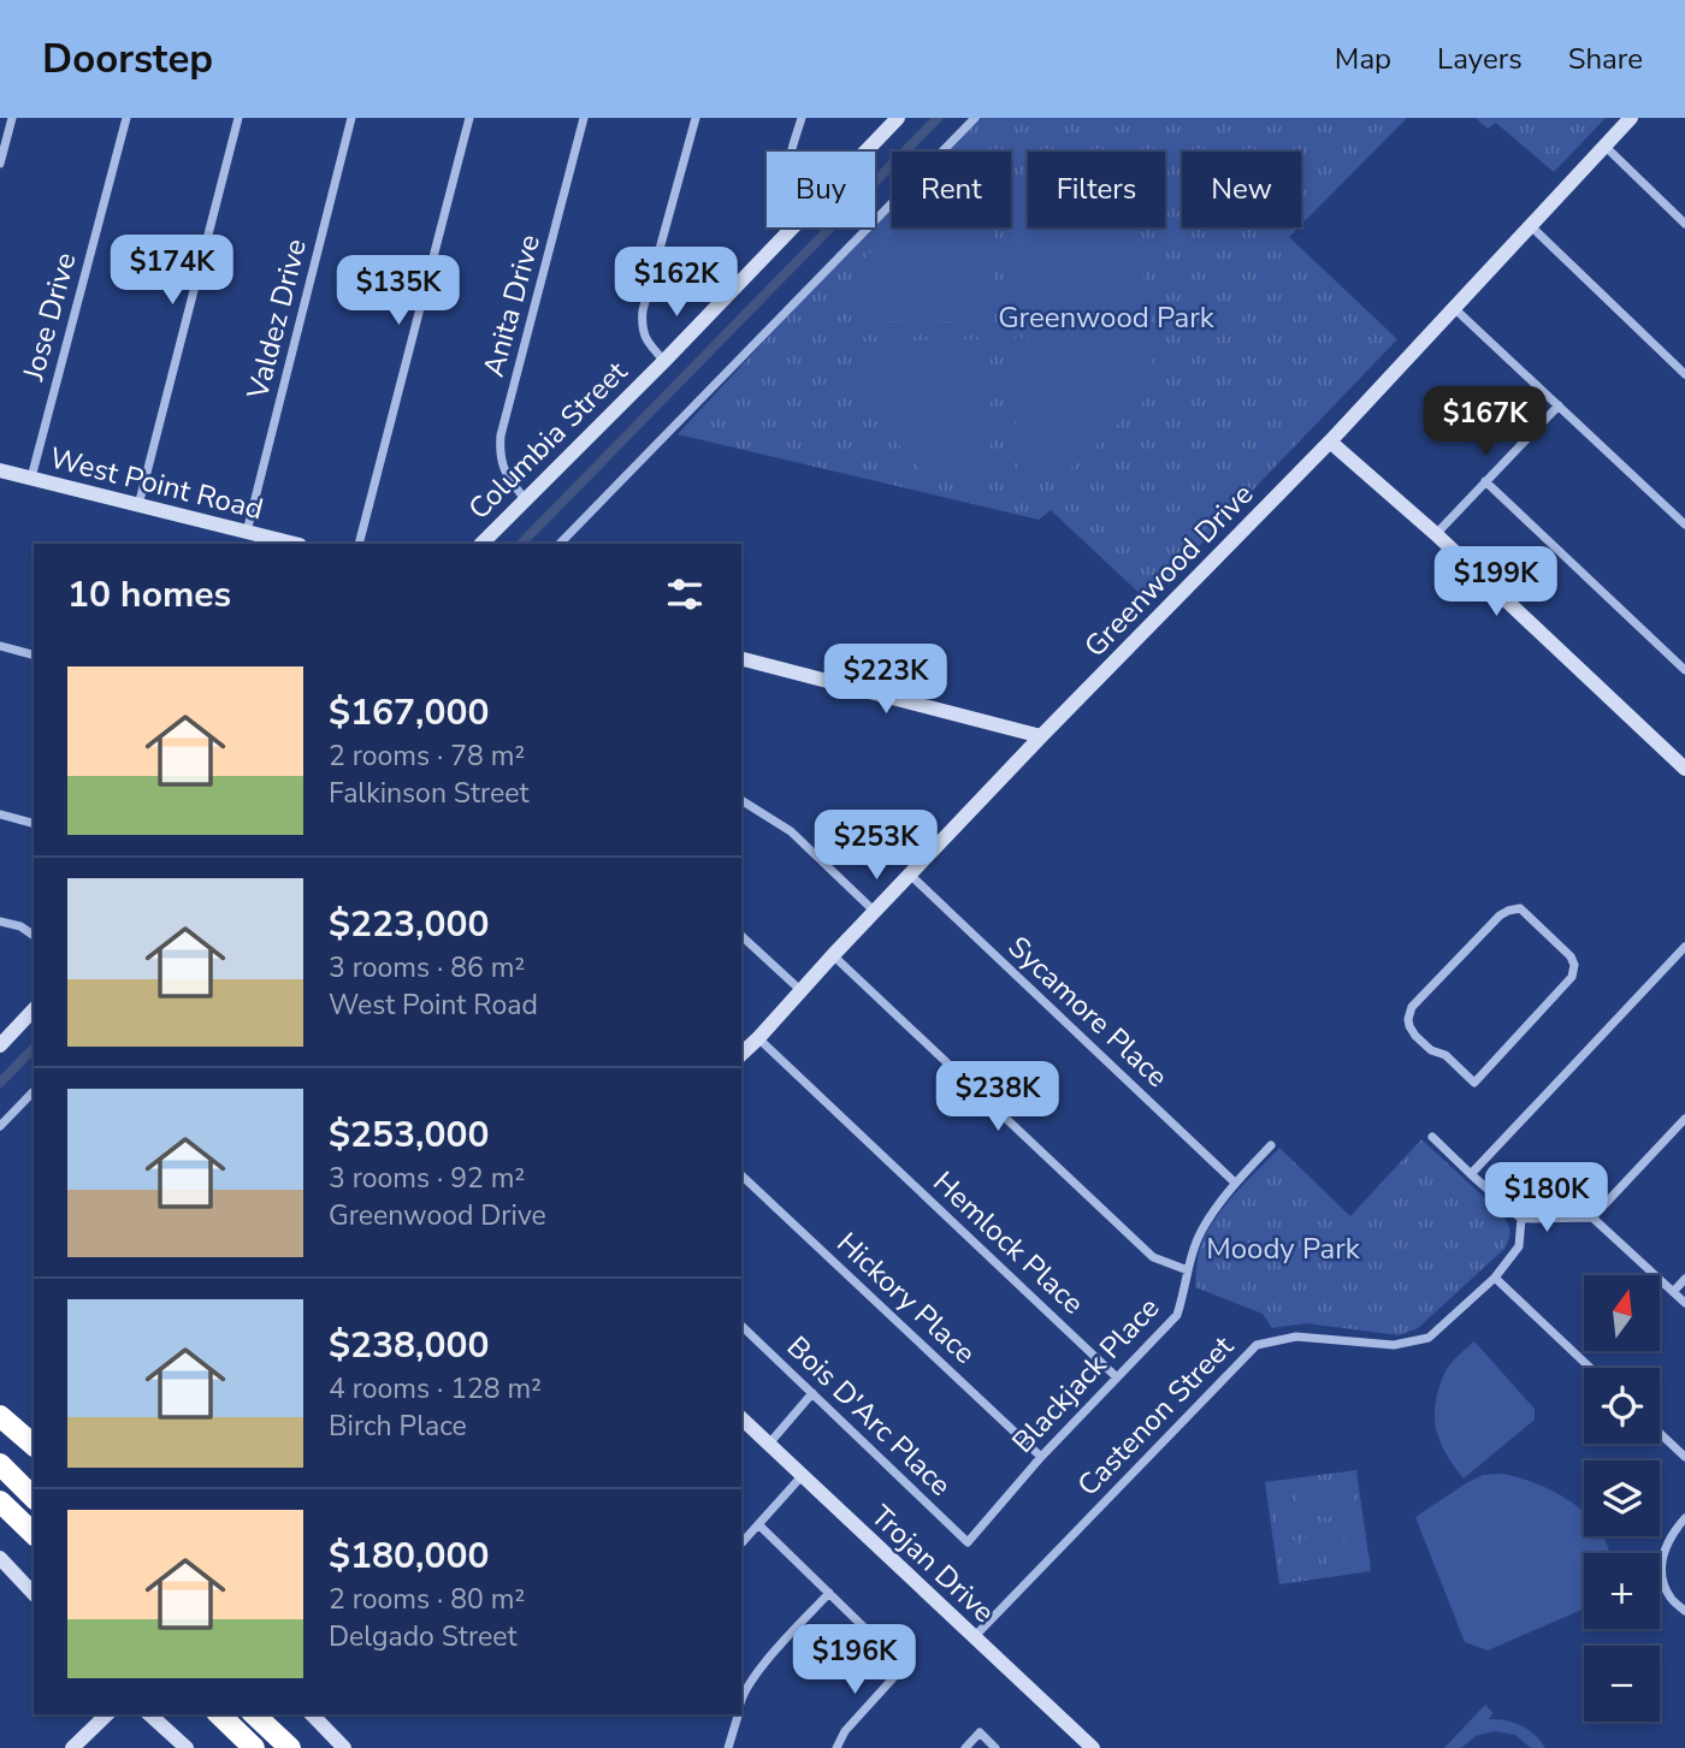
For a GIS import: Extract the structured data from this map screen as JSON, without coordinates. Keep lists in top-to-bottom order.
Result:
{
  "streets": {
    "main road": [
      "Columbia Street",
      "West Point Road",
      "Greenwood Drive",
      "Trojan Drive"
    ],
    "street": [
      "Anita Drive",
      "Jose Drive",
      "Valdez Drive",
      "Sycamore Place",
      "Hemlock Place",
      "Hickory Place",
      "Blackjack Place",
      "Bois D'Arc Place",
      "Castenon Street"
    ]
  },
  "crossings": [
    ["Anita Drive", "Columbia Street"],
    ["Jose Drive", "West Point Road"],
    ["Valdez Drive", "West Point Road"],
    ["Greenwood Drive", "Sycamore Place"],
    ["Greenwood Drive", "Hemlock Place"],
    ["Sycamore Place", "Blackjack Place"],
    ["Hemlock Place", "Blackjack Place"],
    ["Hickory Place", "Blackjack Place"],
    ["Blackjack Place", "Bois D'Arc Place"],
    ["Castenon Street", "Trojan Drive"]
  ],
  "parks": ["Greenwood Park", "Moody Park"],
  "north": "top",
  "page": {
    "header": "Doorstep",
    "nav": ["Map", "Layers", "Share"],
    "chip": [
      "Buy",
      "Rent",
      "Filters",
      "New"
    ],
    "price": [
      "$174K",
      "$162K",
      "$135K",
      "$167K",
      "$199K",
      "$223K",
      "$253K",
      "$238K",
      "$180K",
      "$196K"
    ],
    "heading": "10 homes",
    "list": [
      {
        "name": "$167,000",
        "note": "2 rooms · 78 m² · Falkinson Street"
      },
      {
        "name": "$223,000",
        "note": "3 rooms · 86 m² · West Point Road"
      },
      {
        "name": "$253,000",
        "note": "3 rooms · 92 m² · Greenwood Drive"
      },
      {
        "name": "$238,000",
        "note": "4 rooms · 128 m² · Birch Place"
      },
      {
        "name": "$180,000",
        "note": "2 rooms · 80 m² · Delgado Street"
      }
    ],
    "map_buttons": ["+", "−"]
  }
}
